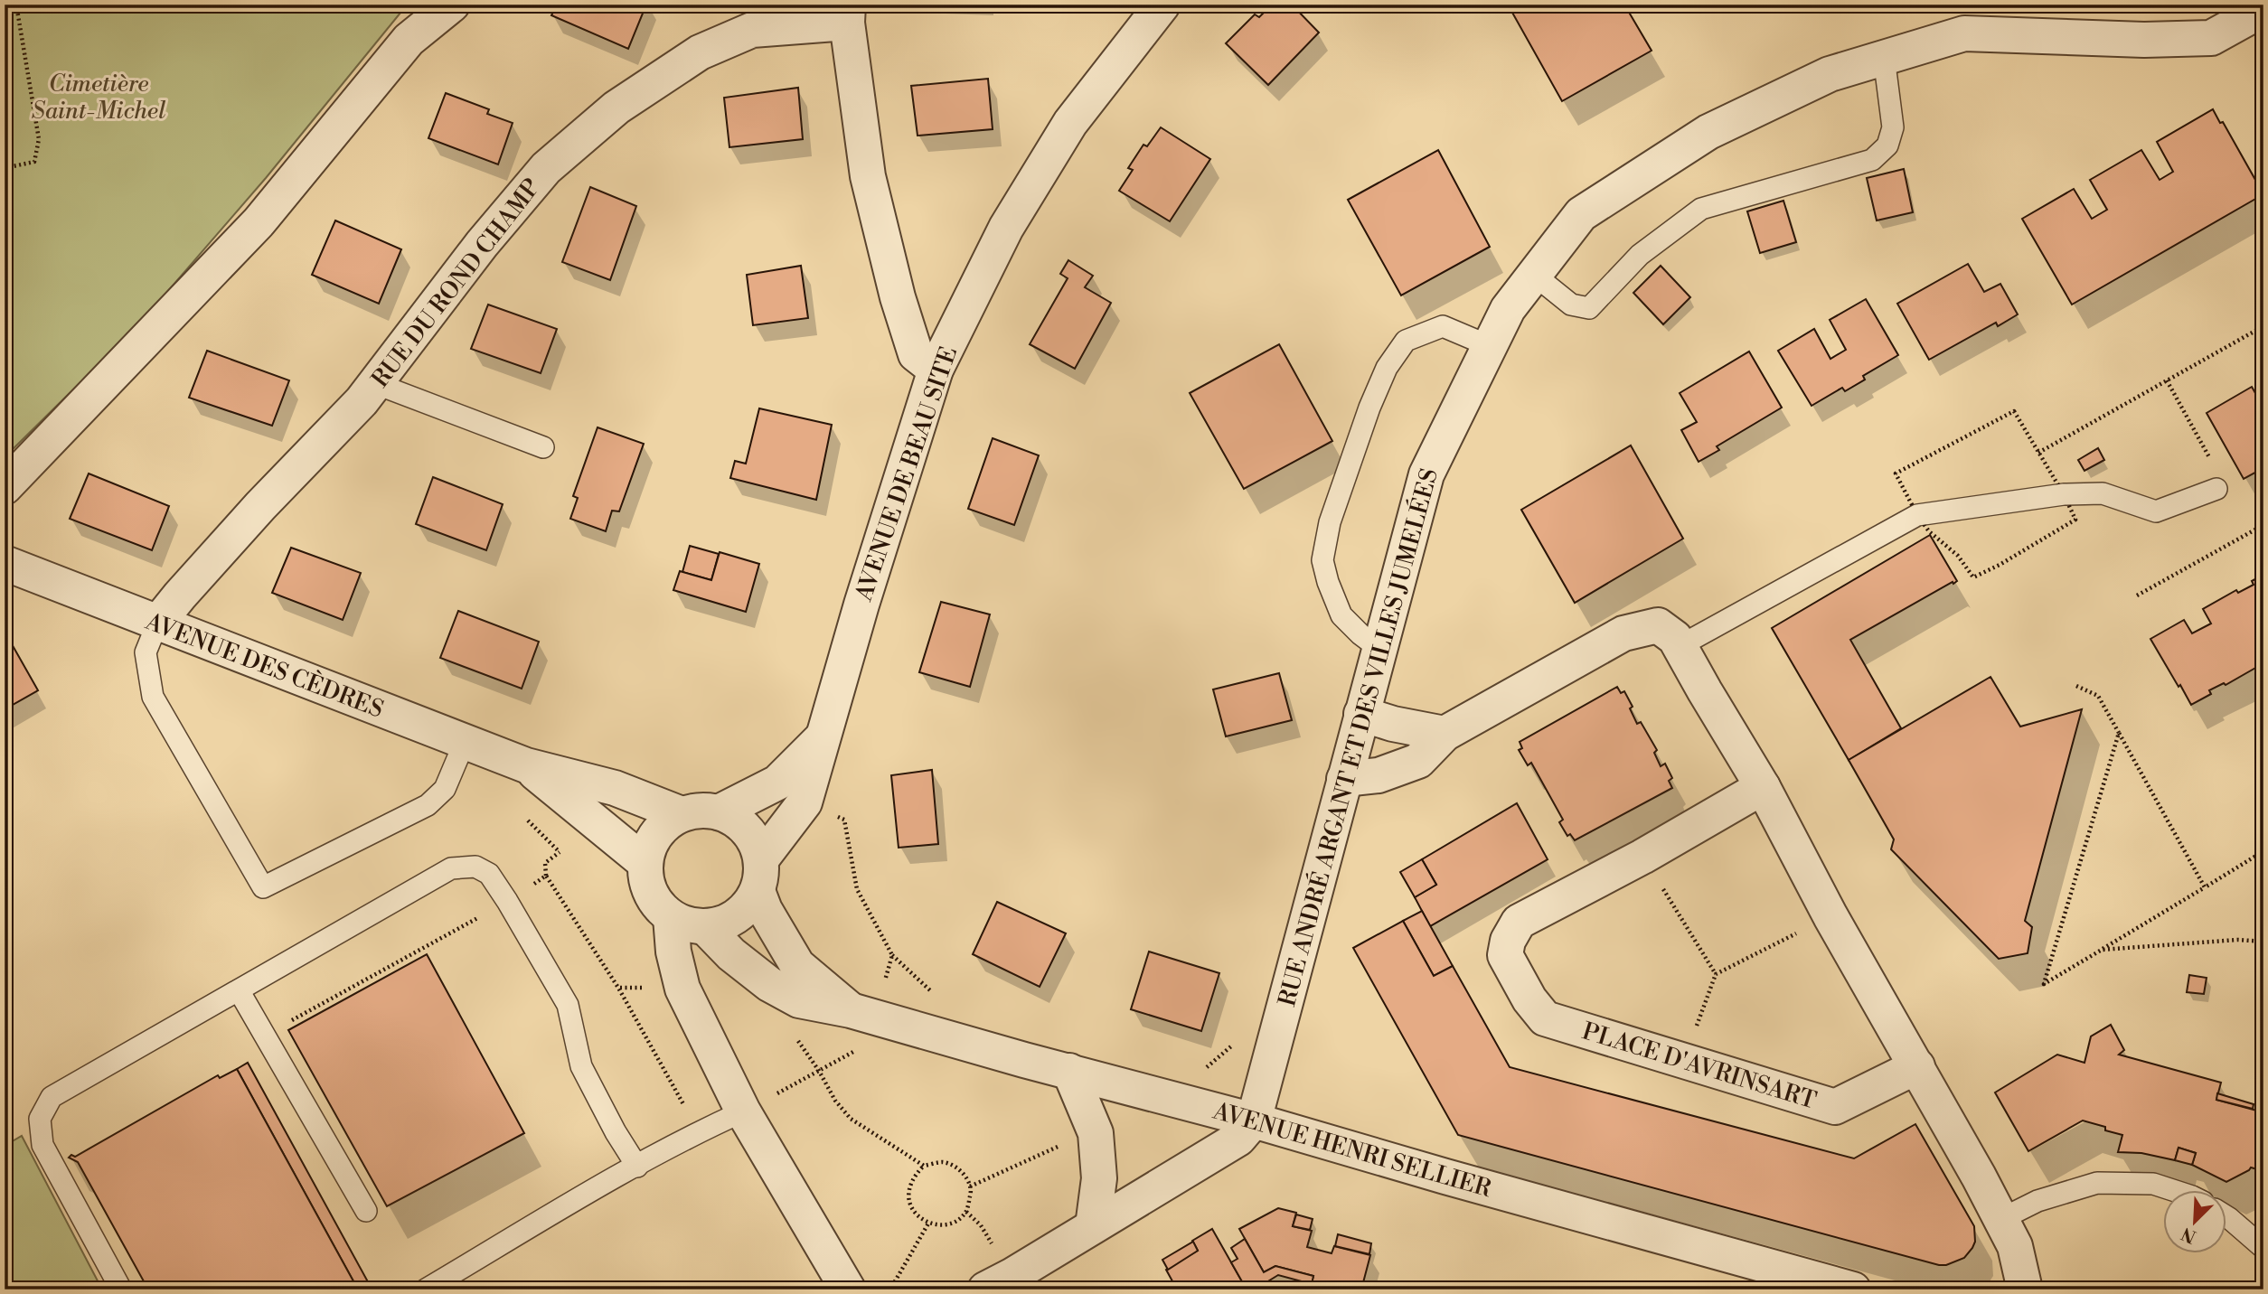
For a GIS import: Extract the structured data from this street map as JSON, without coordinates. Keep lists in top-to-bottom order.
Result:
{
  "streets": {
    "street": [
      "RUE DU ROND CHAMP",
      "AVENUE DE BEAU SITE",
      "AVENUE DES CÈDRES",
      "RUE ANDRÉ ARGANT ET DES VILLES JUMELÉES",
      "PLACE D'AVRINSART",
      "AVENUE HENRI SELLIER"
    ]
  },
  "crossings": [
    ["RUE DU ROND CHAMP", "AVENUE DES CÈDRES"],
    ["AVENUE DE BEAU SITE", "AVENUE DES CÈDRES"],
    ["AVENUE DE BEAU SITE", "AVENUE HENRI SELLIER"],
    ["AVENUE DES CÈDRES", "AVENUE HENRI SELLIER"],
    ["RUE ANDRÉ ARGANT ET DES VILLES JUMELÉES", "AVENUE HENRI SELLIER"]
  ],
  "parks": ["Cimetière Saint-Michel"],
  "north": "bottom left"
}
